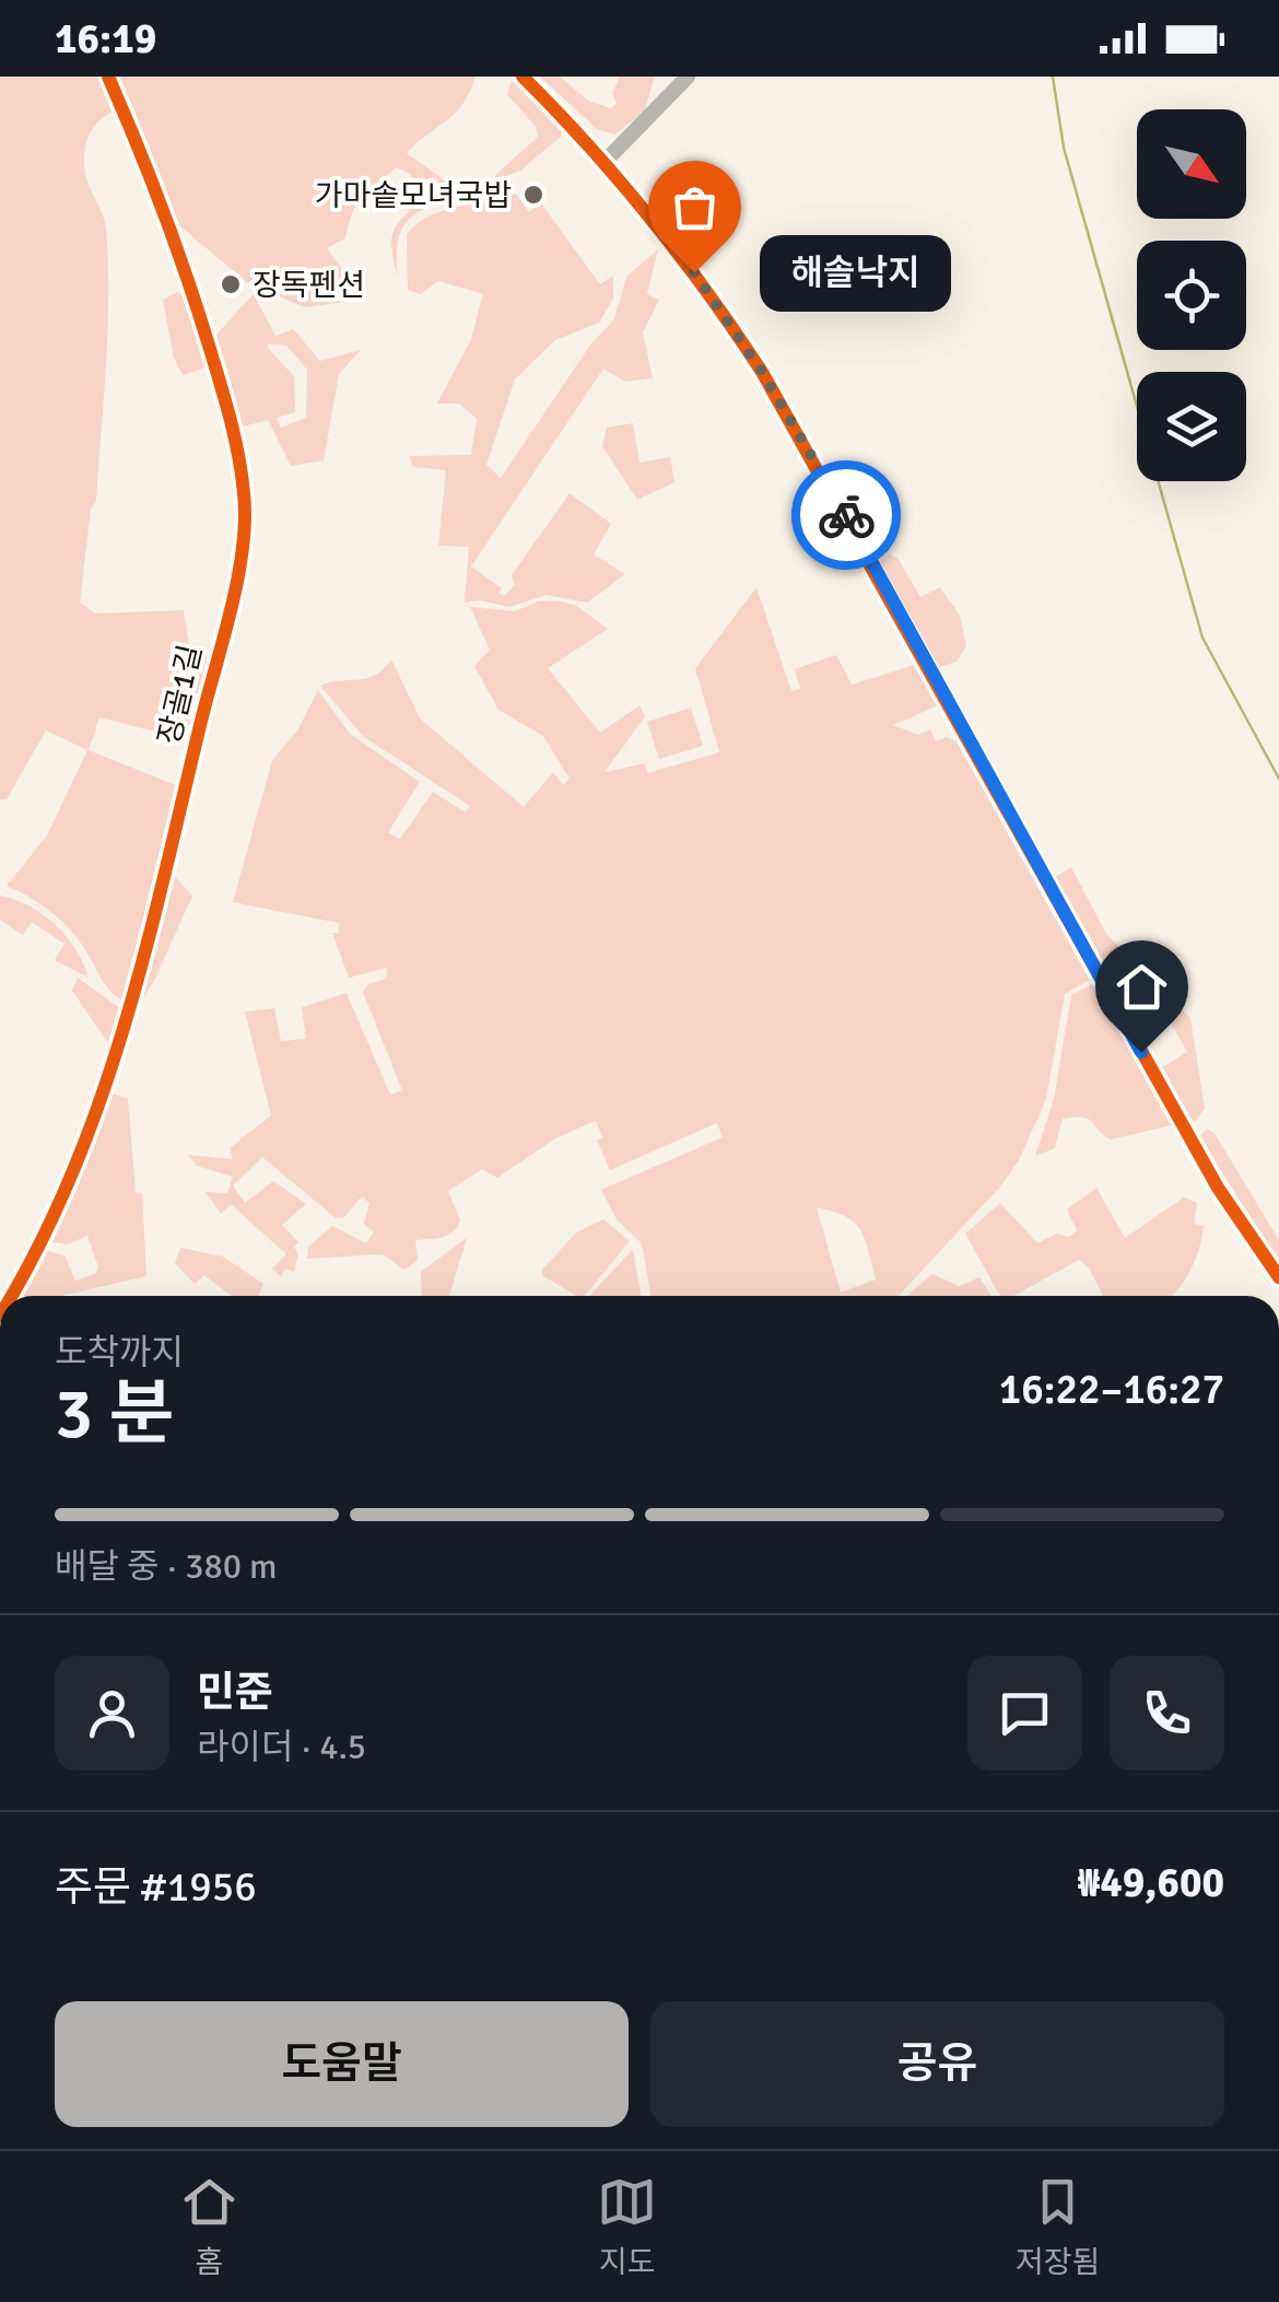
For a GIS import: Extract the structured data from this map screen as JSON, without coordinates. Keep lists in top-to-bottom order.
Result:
{
  "streets": {
    "street": ["장골1길"]
  },
  "places": ["가마솥모녀국밥", "해솔낙지", "장독펜션"],
  "north": "bottom right",
  "page": {
    "status": "16:19",
    "bubble": "해솔낙지",
    "heading": ["3 분", "도착까지", "16:22–16:27"],
    "panel": [
      "민준",
      "라이더 · 4.5",
      "주문 #1956",
      "₩49,600"
    ],
    "bar": "배달 중 · 380 m",
    "buttons": ["도움말", "공유"],
    "tabs": ["홈", "지도", "저장됨"]
  }
}
